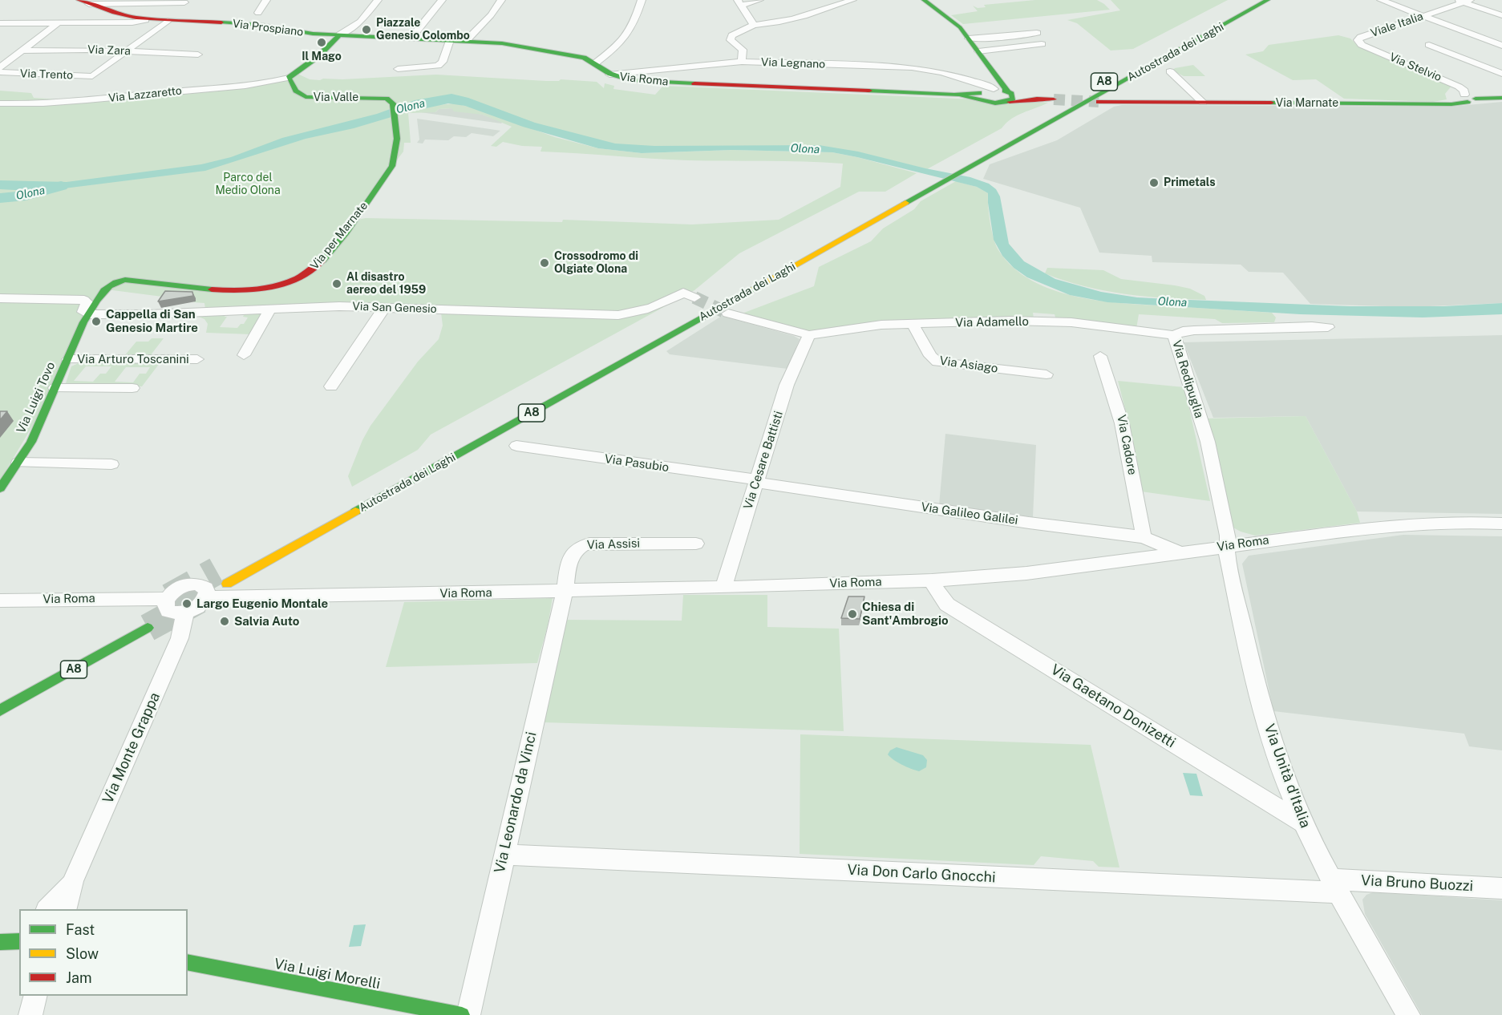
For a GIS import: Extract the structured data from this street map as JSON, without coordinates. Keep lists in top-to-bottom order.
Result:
{
  "streets": {
    "main road": [
      "Via Prospiano",
      "Autostrada dei Laghi",
      "Via Roma",
      "A8",
      "Via Valle",
      "Via Marnate",
      "Via per Marnate",
      "Via Luigi Tovo",
      "Via Luigi Morelli"
    ],
    "street": [
      "Viale Italia",
      "Via Zara",
      "Via Legnano",
      "Via Stelvio",
      "Via Trento",
      "Via Lazzaretto",
      "Via San Genesio",
      "Via Adamello",
      "Via Arturo Toscanini",
      "Via Asiago",
      "Via Redipuglia",
      "Via Cadore",
      "Via Cesare Battisti",
      "Via Pasubio",
      "Via Galileo Galilei",
      "Via Assisi",
      "Via Gaetano Donizetti",
      "Via Monte Grappa",
      "Via Unità d'Italia",
      "Via Leonardo da Vinci",
      "Via Don Carlo Gnocchi",
      "Via Bruno Buozzi"
    ]
  },
  "crossings": [
    ["Viale Italia", "Via Stelvio"],
    ["Via Prospiano", "Via Roma"],
    ["Via Zara", "Via Trento"],
    ["Via Legnano", "Via Roma"],
    ["Via Stelvio", "Via Marnate"],
    ["Via Roma", "Via Redipuglia"],
    ["Via Roma", "Via Cesare Battisti"],
    ["Via Roma", "Via Galileo Galilei"],
    ["Via Roma", "Via Assisi"],
    ["Via Roma", "Via Gaetano Donizetti"],
    ["Via Roma", "Via Monte Grappa"],
    ["Via Roma", "Via Unità d'Italia"],
    ["Via Roma", "Via Leonardo da Vinci"],
    ["Via Lazzaretto", "Via Valle"],
    ["Via Valle", "Via per Marnate"],
    ["Via per Marnate", "Via San Genesio"],
    ["Via per Marnate", "Via Luigi Tovo"],
    ["Via San Genesio", "Via Luigi Tovo"],
    ["Via Adamello", "Via Asiago"],
    ["Via Adamello", "Via Redipuglia"],
    ["Via Adamello", "Via Cesare Battisti"],
    ["Via Arturo Toscanini", "Via Luigi Tovo"],
    ["Via Redipuglia", "Via Unità d'Italia"],
    ["Via Cadore", "Via Galileo Galilei"],
    ["Via Cesare Battisti", "Via Pasubio"],
    ["Via Cesare Battisti", "Via Galileo Galilei"],
    ["Via Pasubio", "Via Galileo Galilei"],
    ["Via Assisi", "Via Leonardo da Vinci"],
    ["Via Gaetano Donizetti", "Via Unità d'Italia"],
    ["Via Unità d'Italia", "Via Don Carlo Gnocchi"],
    ["Via Unità d'Italia", "Via Bruno Buozzi"],
    ["Via Leonardo da Vinci", "Via Don Carlo Gnocchi"],
    ["Via Don Carlo Gnocchi", "Via Bruno Buozzi"]
  ],
  "water": ["Olona"],
  "parks": ["Parco del Medio Olona"],
  "places": [
    "Piazzale Genesio Colombo",
    "Il Mago",
    "Primetals",
    "Crossodromo di Olgiate Olona",
    "Al disastro aereo del 1959",
    "Cappella di San Genesio Martire",
    "Largo Eugenio Montale",
    "Chiesa di Sant'Ambrogio",
    "Salvia Auto"
  ],
  "legend": ["Fast", "Slow", "Jam"]
}
